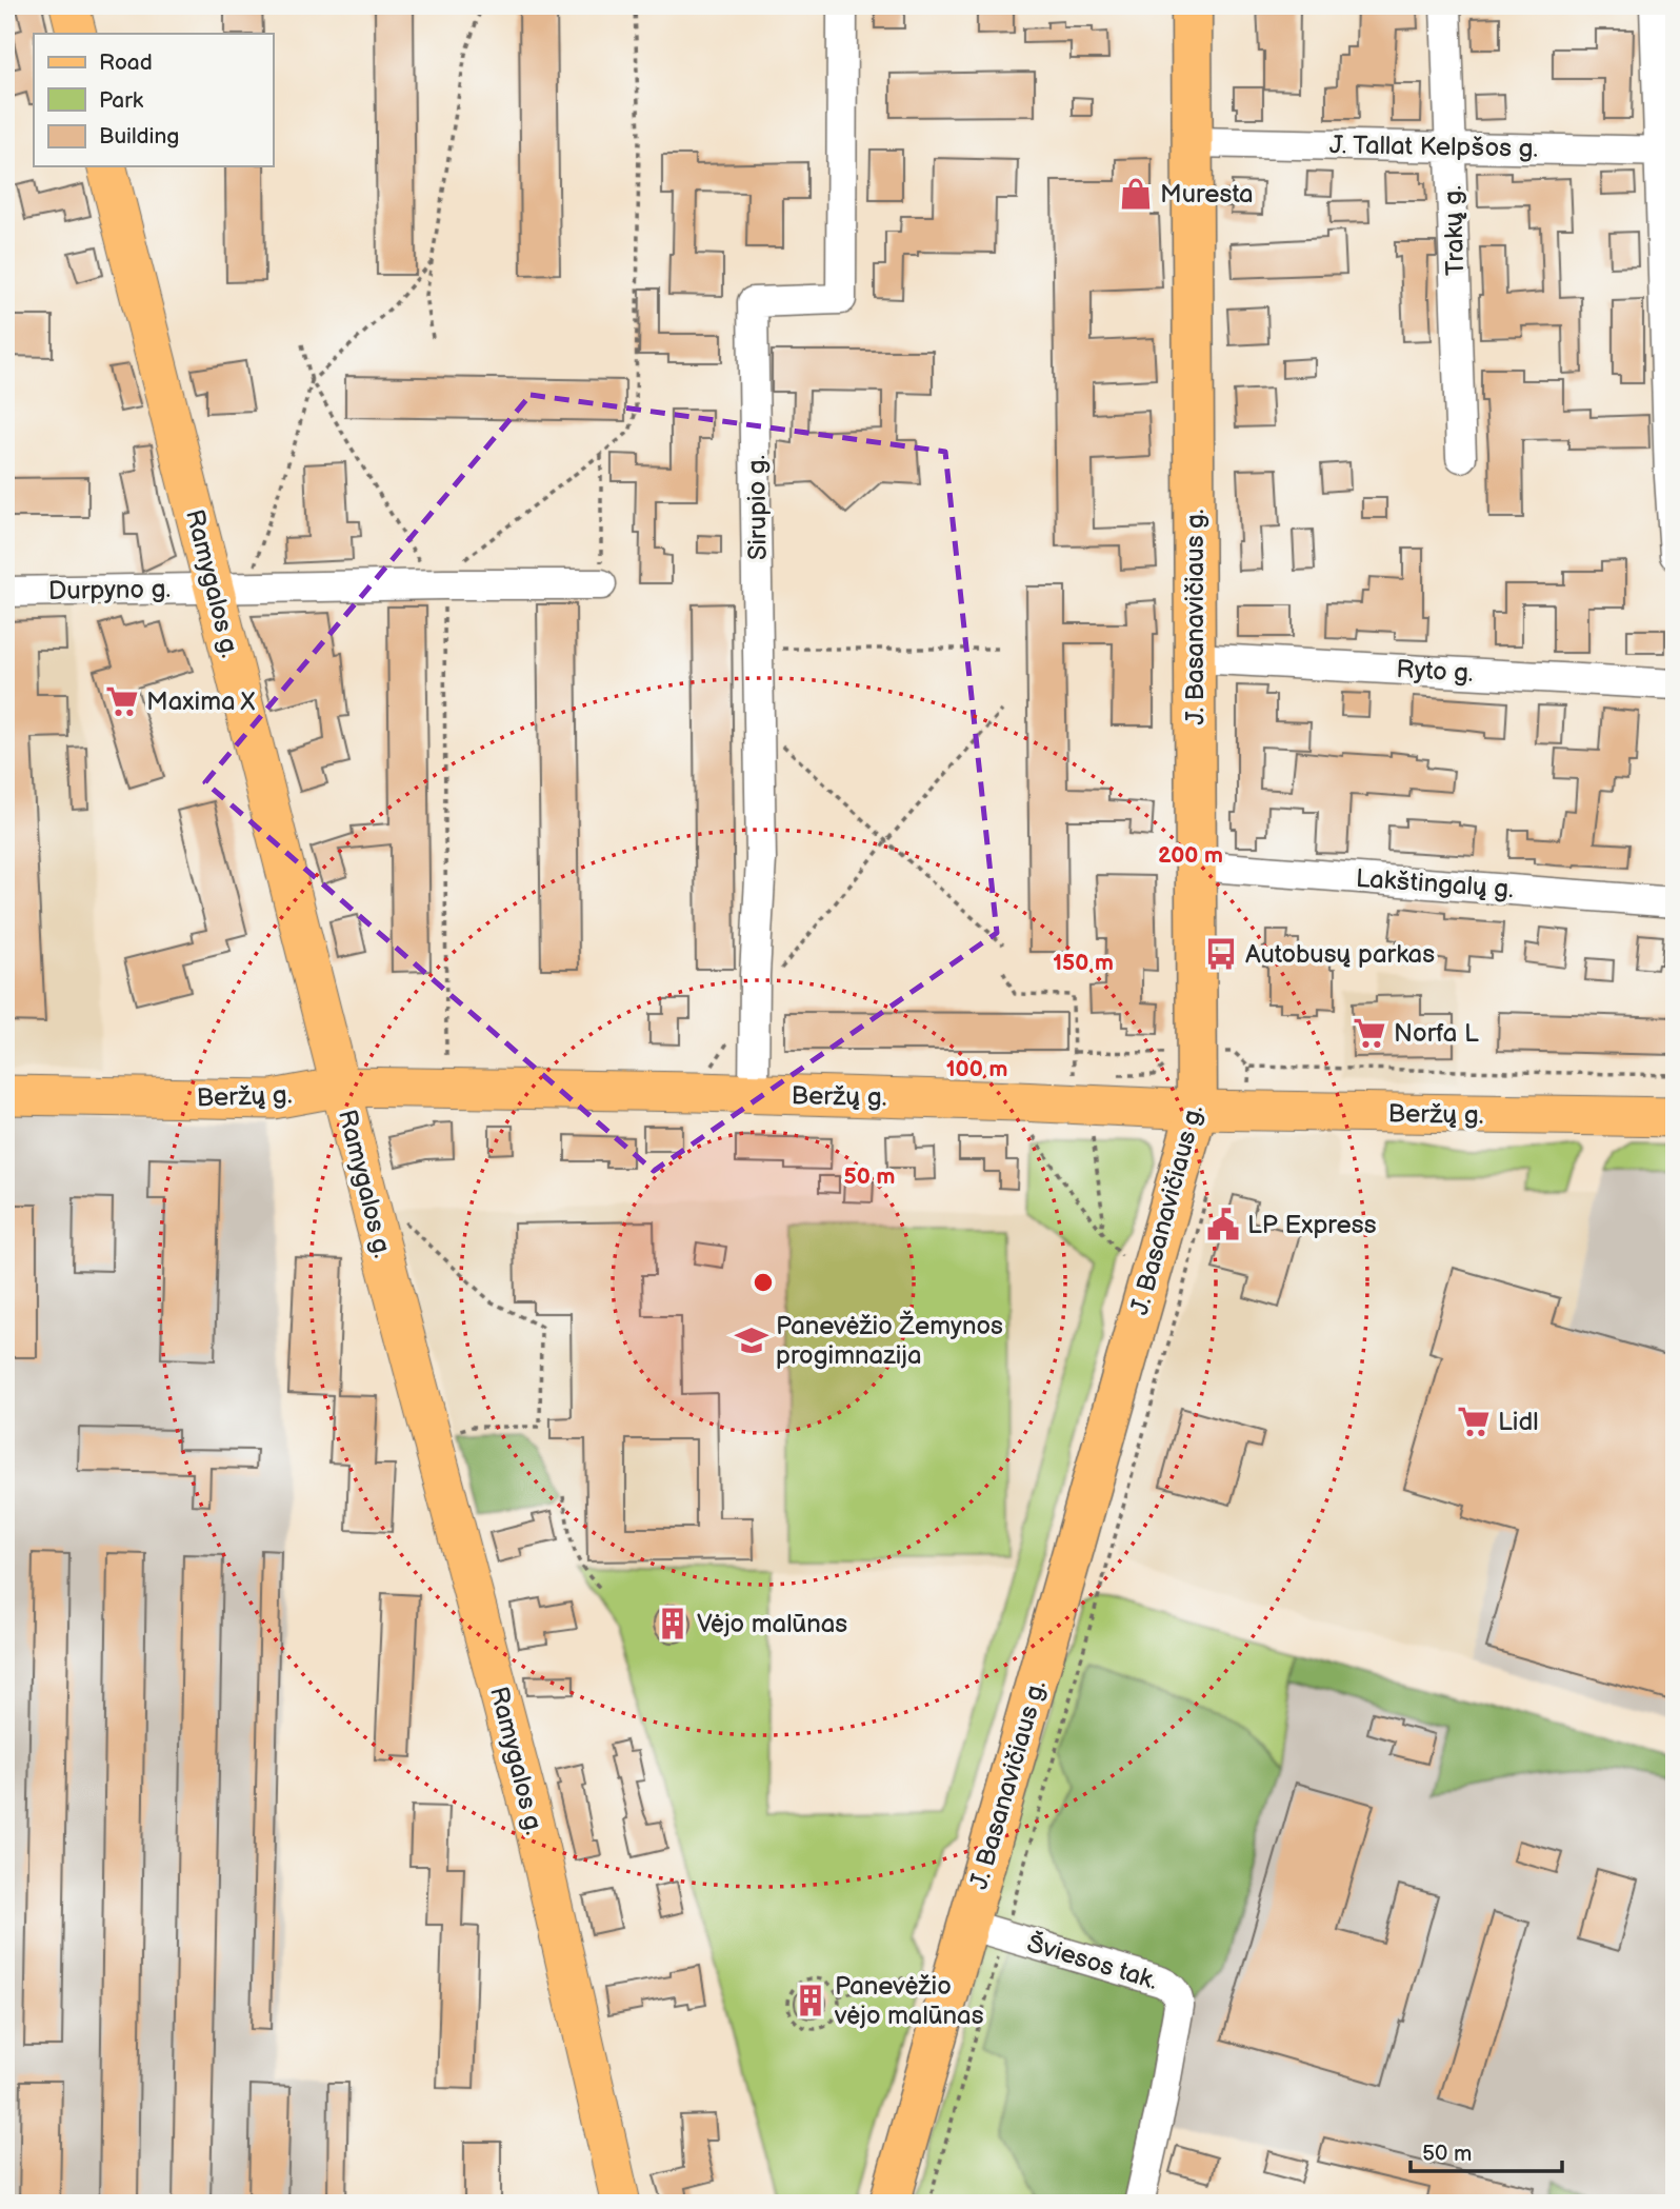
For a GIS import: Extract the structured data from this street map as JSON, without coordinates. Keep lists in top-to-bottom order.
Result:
{
  "streets": {
    "highway": ["J. Basanavičiaus g."],
    "main road": ["Ramygalos g.", "Beržų g."],
    "street": [
      "J. Tallat Kelpšos g.",
      "Trakų g.",
      "Sirupio g.",
      "Durpyno g.",
      "Ryto g.",
      "Lakštingalų g.",
      "Šviesos tak."
    ]
  },
  "crossings": [
    ["J. Tallat Kelpšos g.", "Trakų g."],
    ["J. Tallat Kelpšos g.", "J. Basanavičiaus g."],
    ["Sirupio g.", "Beržų g."],
    ["Ramygalos g.", "Durpyno g."],
    ["Ramygalos g.", "Beržų g."],
    ["J. Basanavičiaus g.", "Ryto g."],
    ["J. Basanavičiaus g.", "Lakštingalų g."],
    ["J. Basanavičiaus g.", "Beržų g."],
    ["J. Basanavičiaus g.", "Šviesos tak."]
  ],
  "places": {
    "shop": ["Muresta"],
    "supermarket": ["Maxima X", "Norfa L", "Lidl"],
    "bus stop": ["Autobusų parkas"],
    "public building": ["LP Express"],
    "school or university": ["Panevėžio Žemynos progimnazija"],
    "building": ["Vėjo malūnas", "Panevėžio vėjo malūnas"]
  },
  "legend": ["Road", "Park", "Building"],
  "scale_bar": "50 m",
  "rings": [
    "200 m",
    "150 m",
    "100 m",
    "50 m"
  ]
}
